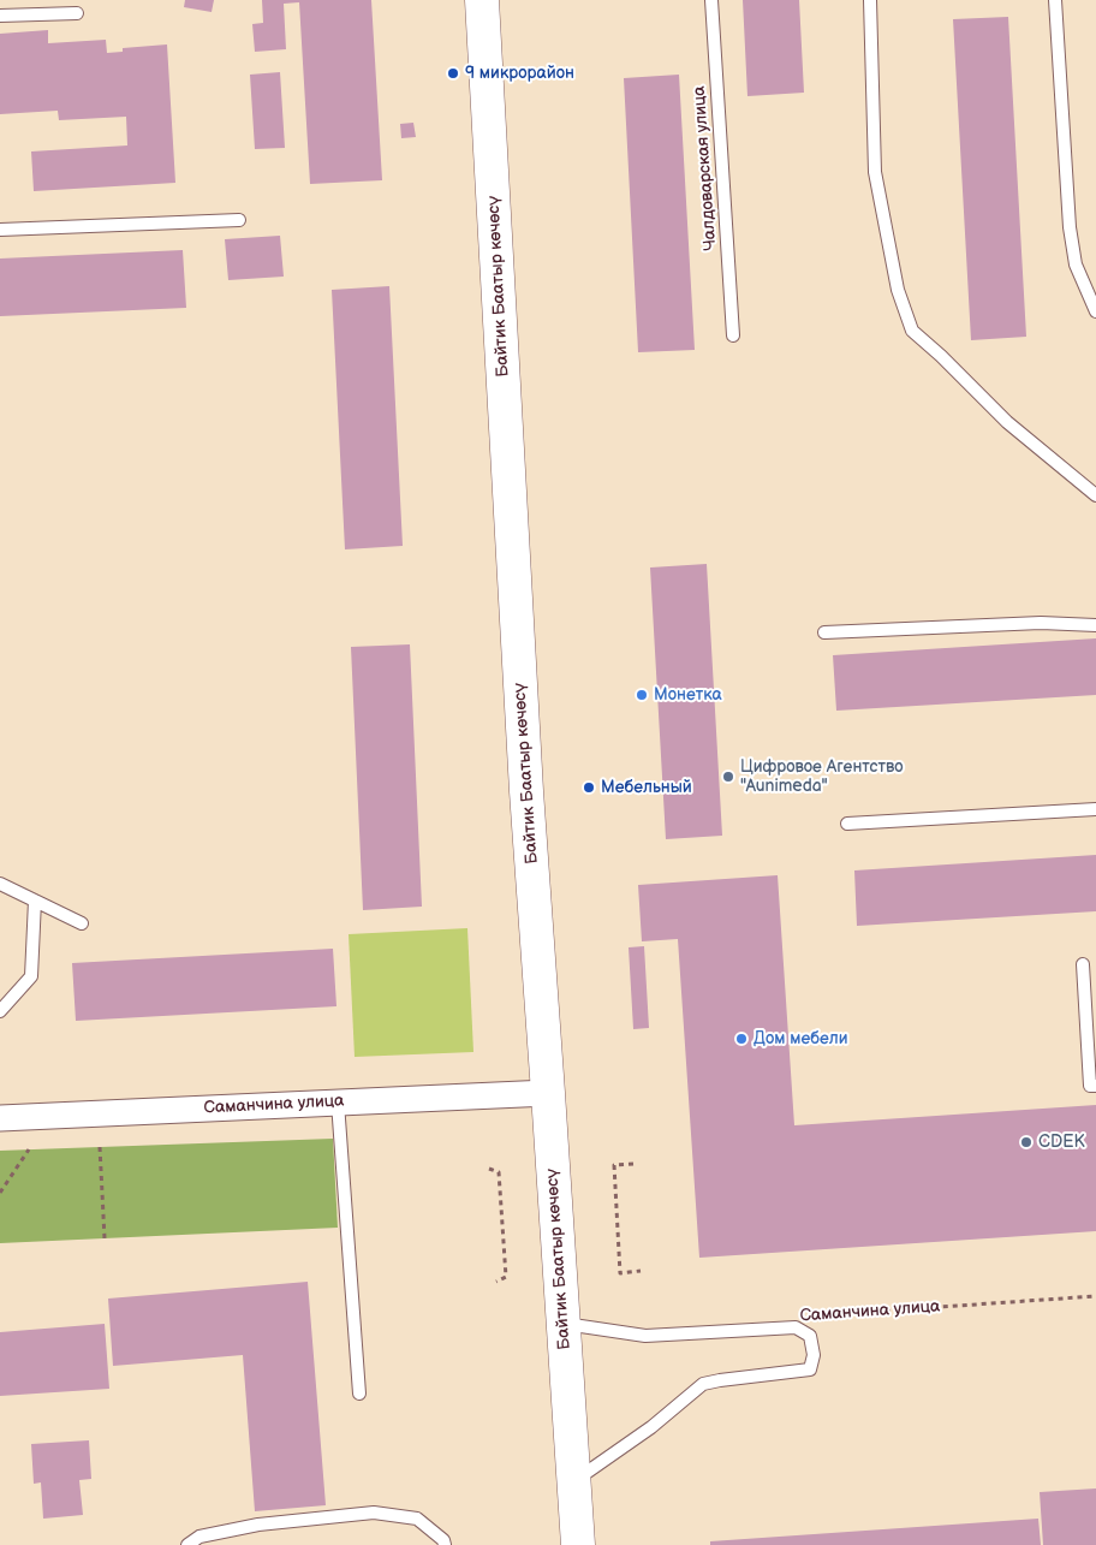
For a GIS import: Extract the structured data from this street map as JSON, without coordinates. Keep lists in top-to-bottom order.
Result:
{
  "streets": {
    "main road": ["Байтик Баатыр көчөсү"],
    "street": ["Саманчина улица"],
    "lane": ["Чалдоварская улица"]
  },
  "crossings": [
    ["Байтик Баатыр көчөсү", "Саманчина улица"]
  ],
  "places": [
    "9 микрорайон",
    "Монетка",
    "Цифровое Агентство \"Aunimeda\"",
    "Мебельный",
    "Дом мебели",
    "CDEK"
  ]
}
